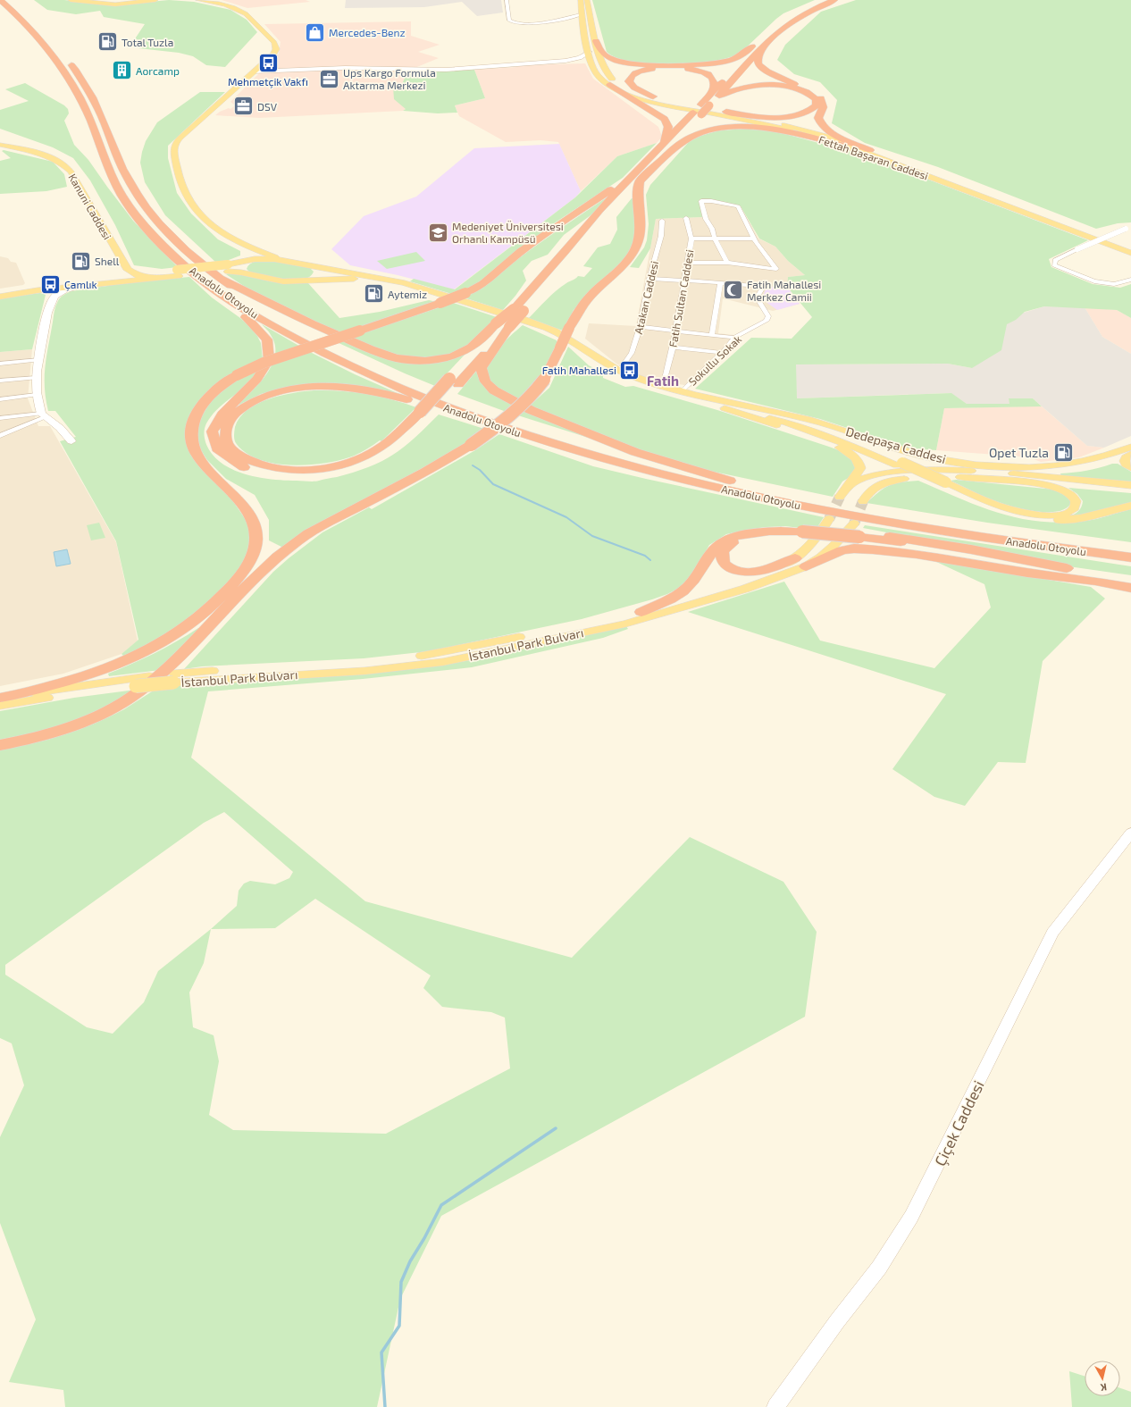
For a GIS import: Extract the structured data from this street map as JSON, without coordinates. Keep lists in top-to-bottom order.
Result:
{
  "streets": {
    "highway": ["Anadolu Otoyolu", "İstanbul Park Bulvarı"],
    "main road": ["Fettah Başaran Caddesi", "Kanuni Caddesi", "Dedepaşa Caddesi"],
    "street": [
      "Atakan Caddesi",
      "Fatih Sultan Caddesi",
      "Sokullu Sokak",
      "Çiçek Caddesi"
    ]
  },
  "districts": ["Fatih"],
  "places": {
    "shop": ["Mercedes-Benz"],
    "fuel station": [
      "Total Tuzla",
      "Shell",
      "Aytemiz",
      "Opet Tuzla"
    ],
    "bus stop": ["Mehmetçik Vakfı", "Çamlık", "Fatih Mahallesi"],
    "building": ["Aorcamp"],
    "office": ["Ups Kargo Formula Aktarma Merkezi", "DSV"],
    "school or university": ["Medeniyet Üniversitesi Orhanlı Kampüsü"],
    "mosque": ["Fatih Mahallesi Merkez Camii"]
  },
  "north": "bottom"
}
